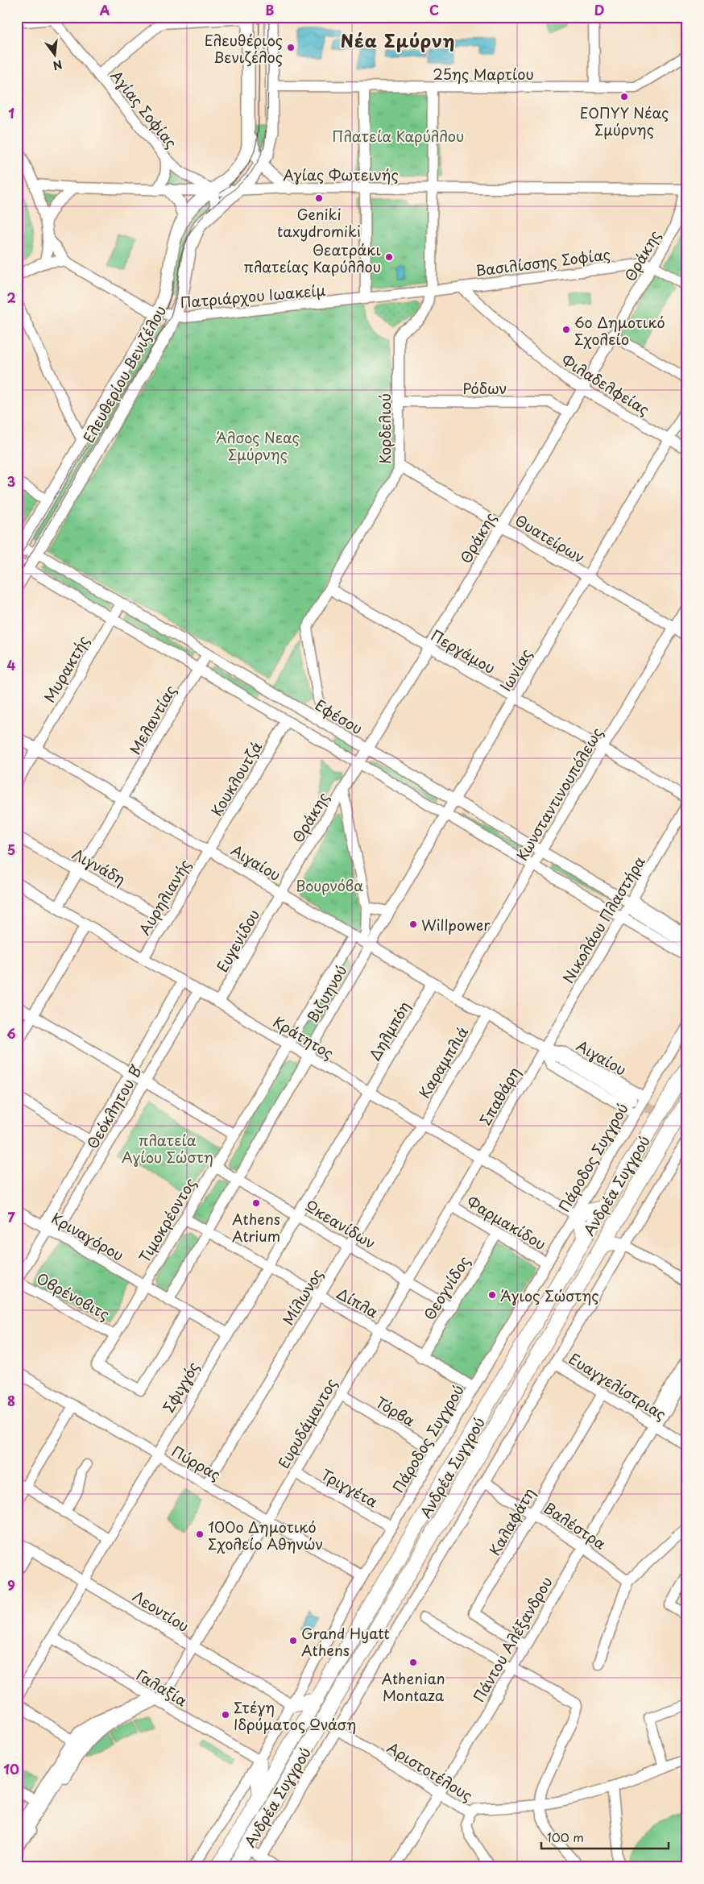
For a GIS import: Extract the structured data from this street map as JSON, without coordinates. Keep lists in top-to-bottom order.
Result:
{
  "streets": {
    "highway": ["Ανδρέα Συγγρού"],
    "main road": ["Ελευθερίου Βενιζέλου"],
    "street": [
      "25ης Μαρτίου",
      "Αγίας Σοφίας",
      "Αγίας Φωτεινής",
      "Θράκης",
      "Βασιλίσσης Σοφίας",
      "Πατριάρχου Ιωακείμ",
      "Φιλαδελφείας",
      "Ρόδων",
      "Κορδελιού",
      "Θυατείρων",
      "Περγάμου",
      "Μυρακτής",
      "Ιωνίας",
      "Εφέσου",
      "Μελαντίας",
      "Κουκλουτζά",
      "Κωνσταντινουπόλεως",
      "Αιγαίου",
      "Λιγνάδη",
      "Αυρηλιανής",
      "Νικολάου Πλαστήρα",
      "Ευγενίδου",
      "Βιζυηνού",
      "Δηλμπόη",
      "Κράτητος",
      "Καραμπλιά",
      "Σπαθάρη",
      "Θεόκλητου Β΄",
      "Πάροδος Συγγρού",
      "Τιμοκρέοντος",
      "Φαρμακίδου",
      "Ωκεανίδων",
      "Κριναγόρου",
      "Θεογνίδος",
      "Οβρένοβιτς",
      "Μίλωνος",
      "Δίπλα",
      "Ευαγγελίστριας",
      "Σφιγγός",
      "Τόρβα",
      "Ευρυδάμαντος",
      "Πύρρας",
      "Τριγγέτα",
      "Καλαφάτη",
      "Βαλέστρα",
      "Λεοντίου",
      "Πάντου Αλέξανδρου",
      "Γαλαξία",
      "Αριστοτέλους"
    ]
  },
  "crossings": [
    ["25ης Μαρτίου", "Ελευθερίου Βενιζέλου"],
    ["Αγίας Σοφίας", "Αγίας Φωτεινής"],
    ["Αγίας Σοφίας", "Ελευθερίου Βενιζέλου"],
    ["Αγίας Φωτεινής", "Θράκης"],
    ["Αγίας Φωτεινής", "Ελευθερίου Βενιζέλου"],
    ["Θράκης", "Βασιλίσσης Σοφίας"],
    ["Θράκης", "Φιλαδελφείας"],
    ["Θράκης", "Ρόδων"],
    ["Θράκης", "Θυατείρων"],
    ["Θράκης", "Περγάμου"],
    ["Θράκης", "Εφέσου"],
    ["Θράκης", "Αιγαίου"],
    ["Θράκης", "Ευγενίδου"],
    ["Βασιλίσσης Σοφίας", "Πατριάρχου Ιωακείμ"],
    ["Βασιλίσσης Σοφίας", "Φιλαδελφείας"],
    ["Πατριάρχου Ιωακείμ", "Ελευθερίου Βενιζέλου"],
    ["Πατριάρχου Ιωακείμ", "Φιλαδελφείας"],
    ["Πατριάρχου Ιωακείμ", "Κορδελιού"],
    ["Ελευθερίου Βενιζέλου", "Εφέσου"],
    ["Φιλαδελφείας", "Ιωνίας"],
    ["Ρόδων", "Κορδελιού"],
    ["Κορδελιού", "Θυατείρων"],
    ["Κορδελιού", "Περγάμου"],
    ["Κορδελιού", "Εφέσου"],
    ["Θυατείρων", "Ιωνίας"],
    ["Θυατείρων", "Κωνσταντινουπόλεως"],
    ["Περγάμου", "Ιωνίας"],
    ["Περγάμου", "Κωνσταντινουπόλεως"],
    ["Μυρακτής", "Εφέσου"],
    ["Μυρακτής", "Αιγαίου"],
    ["Ιωνίας", "Εφέσου"],
    ["Ιωνίας", "Αιγαίου"],
    ["Ιωνίας", "Βιζυηνού"],
    ["Εφέσου", "Μελαντίας"],
    ["Εφέσου", "Κωνσταντινουπόλεως"],
    ["Εφέσου", "Νικολάου Πλαστήρα"],
    ["Μελαντίας", "Αιγαίου"],
    ["Μελαντίας", "Λιγνάδη"],
    ["Μελαντίας", "Κράτητος"],
    ["Κουκλουτζά", "Αιγαίου"],
    ["Κουκλουτζά", "Αυρηλιανής"],
    ["Κωνσταντινουπόλεως", "Αιγαίου"],
    ["Αιγαίου", "Αυρηλιανής"],
    ["Αιγαίου", "Νικολάου Πλαστήρα"],
    ["Αιγαίου", "Ευγενίδου"],
    ["Αιγαίου", "Βιζυηνού"],
    ["Αιγαίου", "Δηλμπόη"],
    ["Αιγαίου", "Καραμπλιά"],
    ["Αιγαίου", "Σπαθάρη"],
    ["Αιγαίου", "Πάροδος Συγγρού"],
    ["Λιγνάδη", "Αυρηλιανής"],
    ["Αυρηλιανής", "Κράτητος"],
    ["Νικολάου Πλαστήρα", "Σπαθάρη"],
    ["Ευγενίδου", "Κράτητος"],
    ["Βιζυηνού", "Κράτητος"],
    ["Βιζυηνού", "Τιμοκρέοντος"],
    ["Δηλμπόη", "Κράτητος"],
    ["Δηλμπόη", "Σφιγγός"],
    ["Κράτητος", "Καραμπλιά"],
    ["Κράτητος", "Σπαθάρη"],
    ["Κράτητος", "Θεόκλητου Β΄"],
    ["Κράτητος", "Πάροδος Συγγρού"],
    ["Κράτητος", "Τιμοκρέοντος"],
    ["Κράτητος", "Μίλωνος"],
    ["Κράτητος", "Σφιγγός"],
    ["Κράτητος", "Ευρυδάμαντος"],
    ["Καραμπλιά", "Μίλωνος"],
    ["Σπαθάρη", "Ευρυδάμαντος"],
    ["Θεόκλητου Β΄", "Κριναγόρου"],
    ["Θεόκλητου Β΄", "Οβρένοβιτς"],
    ["Πάροδος Συγγρού", "Φαρμακίδου"],
    ["Πάροδος Συγγρού", "Δίπλα"],
    ["Πάροδος Συγγρού", "Τόρβα"],
    ["Πάροδος Συγγρού", "Πύρρας"],
    ["Πάροδος Συγγρού", "Τριγγέτα"],
    ["Πάροδος Συγγρού", "Λεοντίου"],
    ["Πάροδος Συγγρού", "Γαλαξία"],
    ["Ανδρέα Συγγρού", "Αριστοτέλους"],
    ["Τιμοκρέοντος", "Ωκεανίδων"],
    ["Τιμοκρέοντος", "Κριναγόρου"],
    ["Τιμοκρέοντος", "Οβρένοβιτς"],
    ["Τιμοκρέοντος", "Δίπλα"],
    ["Φαρμακίδου", "Θεογνίδος"],
    ["Φαρμακίδου", "Ευρυδάμαντος"],
    ["Ωκεανίδων", "Θεογνίδος"],
    ["Ωκεανίδων", "Μίλωνος"],
    ["Ωκεανίδων", "Σφιγγός"],
    ["Ωκεανίδων", "Ευρυδάμαντος"],
    ["Κριναγόρου", "Σφιγγός"],
    ["Θεογνίδος", "Δίπλα"],
    ["Μίλωνος", "Δίπλα"],
    ["Μίλωνος", "Πύρρας"],
    ["Δίπλα", "Σφιγγός"],
    ["Δίπλα", "Ευρυδάμαντος"],
    ["Ευαγγελίστριας", "Καλαφάτη"],
    ["Ευαγγελίστριας", "Πάντου Αλέξανδρου"],
    ["Σφιγγός", "Πύρρας"],
    ["Σφιγγός", "Λεοντίου"],
    ["Σφιγγός", "Γαλαξία"],
    ["Τόρβα", "Ευρυδάμαντος"],
    ["Ευρυδάμαντος", "Πύρρας"],
    ["Ευρυδάμαντος", "Τριγγέτα"],
    ["Ευρυδάμαντος", "Λεοντίου"],
    ["Ευρυδάμαντος", "Γαλαξία"],
    ["Καλαφάτη", "Βαλέστρα"],
    ["Καλαφάτη", "Πάντου Αλέξανδρου"],
    ["Βαλέστρα", "Πάντου Αλέξανδρου"],
    ["Πάντου Αλέξανδρου", "Αριστοτέλους"]
  ],
  "districts": ["Νέα Σμύρνη"],
  "parks": [
    "Πλατεία Καρύλλου",
    "Άλσος Νεας Σμύρνης",
    "Βουρνόβα",
    "πλατεία Αγίου Σώστη"
  ],
  "places": [
    "Ελευθέριος Βενιζέλος",
    "ΕΟΠΥΥ Νέας Σμύρνης",
    "Geniki taxydromiki",
    "Θεατράκι πλατείας Καρύλλου",
    "6ο Δημοτικό Σχολείο",
    "Willpower",
    "Athens Atrium",
    "Άγιος Σώστης",
    "100ο Δημοτικό Σχολείο Αθηνών",
    "Grand Hyatt Athens",
    "Athenian Montaza",
    "Στέγη Iδρύματος Ωνάση"
  ],
  "scale_bar": "100 m",
  "north": "bottom",
  "grid": {
    "columns": [
      "A",
      "B",
      "C",
      "D"
    ],
    "rows": [
      "1",
      "2",
      "3",
      "4",
      "5",
      "6",
      "7",
      "8",
      "9",
      "10"
    ]
  }
}
